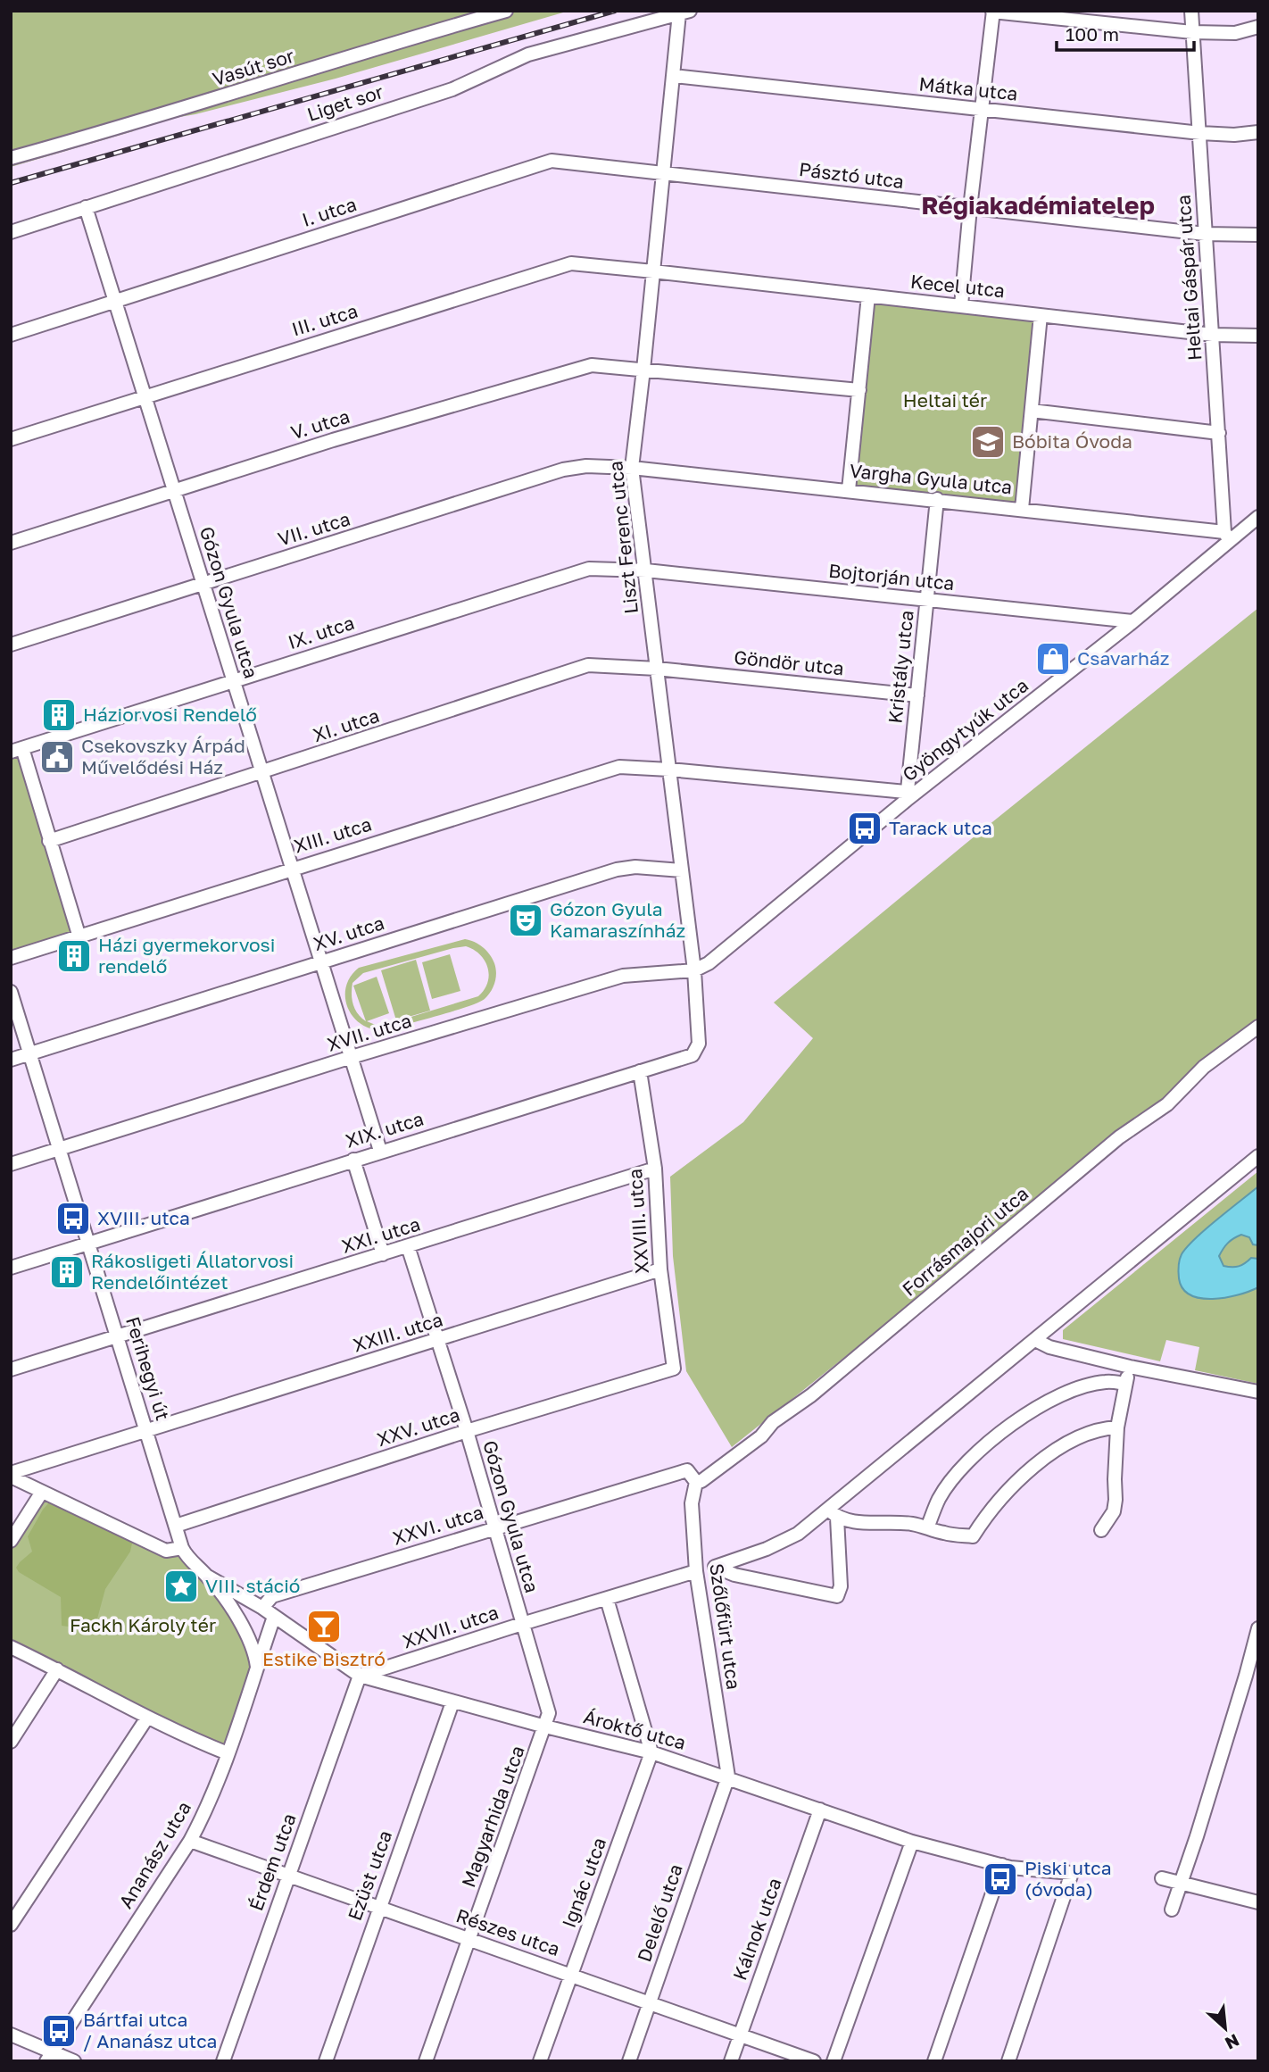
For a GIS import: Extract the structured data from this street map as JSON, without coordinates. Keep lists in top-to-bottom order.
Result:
{
  "streets": {
    "street": [
      "Vasút sor",
      "Mátka utca",
      "Liget sor",
      "Pásztó utca",
      "I. utca",
      "Heltai Gáspár utca",
      "Kecel utca",
      "III. utca",
      "V. utca",
      "Vargha Gyula utca",
      "VII. utca",
      "Liszt Ferenc utca",
      "Bojtorján utca",
      "Gózon Gyula utca",
      "IX. utca",
      "Göndör utca",
      "Kristály utca",
      "XI. utca",
      "Gyöngytyúk utca",
      "XIII. utca",
      "XV. utca",
      "XVII. utca",
      "XIX. utca",
      "XXVIII. utca",
      "XXI. utca",
      "Forrásmajori utca",
      "XXIII. utca",
      "Ferihegyi út",
      "XXV. utca",
      "XXVI. utca",
      "Szőlőfürt utca",
      "XXVII. utca",
      "Ároktő utca",
      "Magyarhida utca",
      "Ananász utca",
      "Érdem utca",
      "Ezüst utca",
      "Ignác utca",
      "Delelő utca",
      "Kálnok utca",
      "Részes utca"
    ]
  },
  "crossings": [
    ["Mátka utca", "Heltai Gáspár utca"],
    ["Mátka utca", "Liszt Ferenc utca"],
    ["Liget sor", "Liszt Ferenc utca"],
    ["Liget sor", "Gózon Gyula utca"],
    ["Pásztó utca", "I. utca"],
    ["Pásztó utca", "Heltai Gáspár utca"],
    ["Pásztó utca", "Liszt Ferenc utca"],
    ["I. utca", "Liszt Ferenc utca"],
    ["I. utca", "Gózon Gyula utca"],
    ["Heltai Gáspár utca", "Kecel utca"],
    ["Heltai Gáspár utca", "Vargha Gyula utca"],
    ["Heltai Gáspár utca", "Gyöngytyúk utca"],
    ["Kecel utca", "III. utca"],
    ["Kecel utca", "Liszt Ferenc utca"],
    ["III. utca", "Liszt Ferenc utca"],
    ["III. utca", "Gózon Gyula utca"],
    ["V. utca", "Liszt Ferenc utca"],
    ["V. utca", "Gózon Gyula utca"],
    ["Vargha Gyula utca", "VII. utca"],
    ["Vargha Gyula utca", "Liszt Ferenc utca"],
    ["Vargha Gyula utca", "Kristály utca"],
    ["Vargha Gyula utca", "Gyöngytyúk utca"],
    ["VII. utca", "Liszt Ferenc utca"],
    ["VII. utca", "Gózon Gyula utca"],
    ["Liszt Ferenc utca", "Bojtorján utca"],
    ["Liszt Ferenc utca", "IX. utca"],
    ["Liszt Ferenc utca", "Göndör utca"],
    ["Liszt Ferenc utca", "XI. utca"],
    ["Liszt Ferenc utca", "Gyöngytyúk utca"],
    ["Liszt Ferenc utca", "XIII. utca"],
    ["Liszt Ferenc utca", "XV. utca"],
    ["Liszt Ferenc utca", "XVII. utca"],
    ["Liszt Ferenc utca", "XIX. utca"],
    ["Bojtorján utca", "IX. utca"],
    ["Bojtorján utca", "Kristály utca"],
    ["Bojtorján utca", "Gyöngytyúk utca"],
    ["Gózon Gyula utca", "IX. utca"],
    ["Gózon Gyula utca", "XI. utca"],
    ["Gózon Gyula utca", "XIII. utca"],
    ["Gózon Gyula utca", "XV. utca"],
    ["Gózon Gyula utca", "XVII. utca"],
    ["Gózon Gyula utca", "XIX. utca"],
    ["Gózon Gyula utca", "XXI. utca"],
    ["Gózon Gyula utca", "XXIII. utca"],
    ["Gózon Gyula utca", "XXV. utca"],
    ["Gózon Gyula utca", "XXVI. utca"],
    ["Gózon Gyula utca", "XXVII. utca"],
    ["Gózon Gyula utca", "Ároktő utca"],
    ["Gózon Gyula utca", "Magyarhida utca"],
    ["Göndör utca", "Kristály utca"],
    ["Göndör utca", "XI. utca"],
    ["Kristály utca", "Gyöngytyúk utca"],
    ["Gyöngytyúk utca", "XVII. utca"],
    ["XV. utca", "Ferihegyi út"],
    ["XVII. utca", "Ferihegyi út"],
    ["XIX. utca", "XXVIII. utca"],
    ["XIX. utca", "Ferihegyi út"],
    ["XXVIII. utca", "XXI. utca"],
    ["XXVIII. utca", "XXIII. utca"],
    ["XXVIII. utca", "XXV. utca"],
    ["XXI. utca", "Ferihegyi út"],
    ["Forrásmajori utca", "XXVI. utca"],
    ["Forrásmajori utca", "Szőlőfürt utca"],
    ["XXIII. utca", "Ferihegyi út"],
    ["Ferihegyi út", "XXV. utca"],
    ["Ferihegyi út", "Ároktő utca"],
    ["Ferihegyi út", "Ananász utca"],
    ["XXVI. utca", "Szőlőfürt utca"],
    ["XXVI. utca", "Ároktő utca"],
    ["Szőlőfürt utca", "XXVII. utca"],
    ["Szőlőfürt utca", "Ároktő utca"],
    ["Szőlőfürt utca", "Delelő utca"],
    ["XXVII. utca", "Ároktő utca"],
    ["XXVII. utca", "Érdem utca"],
    ["Ároktő utca", "Magyarhida utca"],
    ["Ároktő utca", "Ananász utca"],
    ["Ároktő utca", "Érdem utca"],
    ["Ároktő utca", "Ezüst utca"],
    ["Ároktő utca", "Ignác utca"],
    ["Ároktő utca", "Delelő utca"],
    ["Ároktő utca", "Kálnok utca"],
    ["Magyarhida utca", "Részes utca"],
    ["Ananász utca", "Részes utca"],
    ["Érdem utca", "Részes utca"],
    ["Ezüst utca", "Részes utca"],
    ["Ignác utca", "Részes utca"],
    ["Delelő utca", "Részes utca"],
    ["Kálnok utca", "Részes utca"]
  ],
  "districts": ["Régiakadémiatelep"],
  "parks": ["Heltai tér", "Fackh Károly tér"],
  "places": {
    "school or university": ["Bóbita Óvoda"],
    "shop": ["Csavarház"],
    "building": ["Háziorvosi Rendelő", "Házi gyermekorvosi rendelő", "Rákosligeti Állatorvosi Rendelőintézet"],
    "public building": ["Csekovszky Árpád Művelődési Ház"],
    "bus stop": [
      "Tarack utca",
      "XVIII. utca",
      "Piski utca (óvoda)",
      "Bártfai utca / Ananász utca"
    ],
    "theatre": ["Gózon Gyula Kamaraszínház"],
    "place": ["VIII. stáció"],
    "bar": ["Estike Bisztró"]
  },
  "scale_bar": "100 m",
  "north": "bottom right"
}
